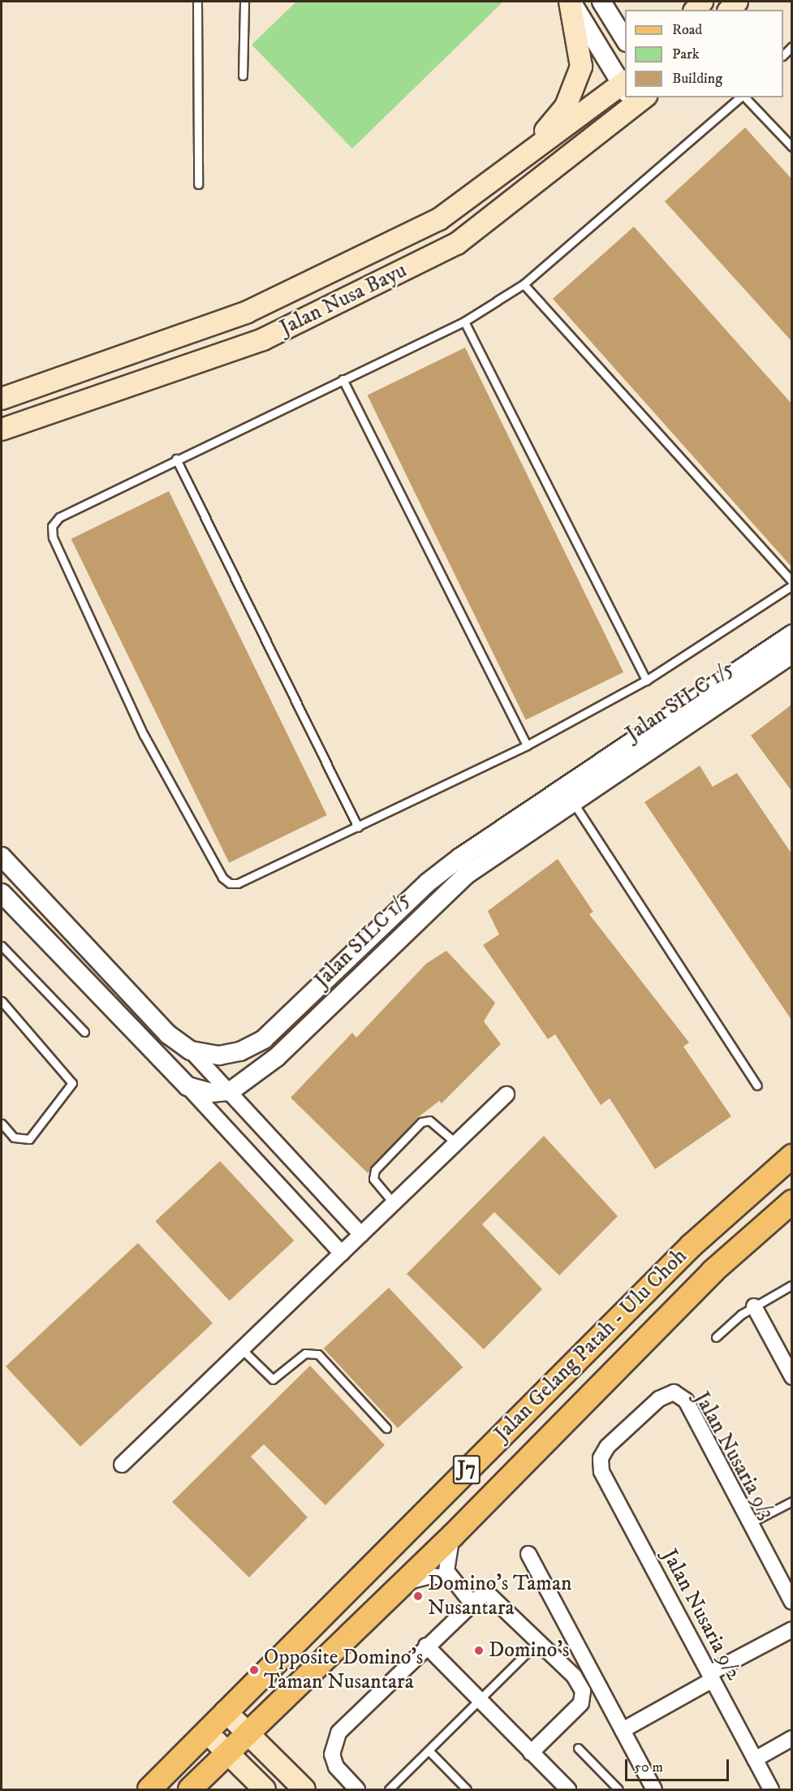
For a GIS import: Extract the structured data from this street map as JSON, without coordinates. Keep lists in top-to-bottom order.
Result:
{
  "streets": {
    "main road": ["Jalan Nusa Bayu", "Jalan Gelang Patah - Ulu Choh", "J7"],
    "street": ["Jalan SILC 1/5", "Jalan Nusaria 9/3", "Jalan Nusaria 9/2"]
  },
  "crossings": [
    ["Jalan Nusaria 9/3", "Jalan Nusaria 9/2"]
  ],
  "places": ["Domino's Taman Nusantara", "Domino's", "Opposite Domino's Taman Nusantara"],
  "legend": ["Road", "Park", "Building"],
  "scale_bar": "50 m"
}
